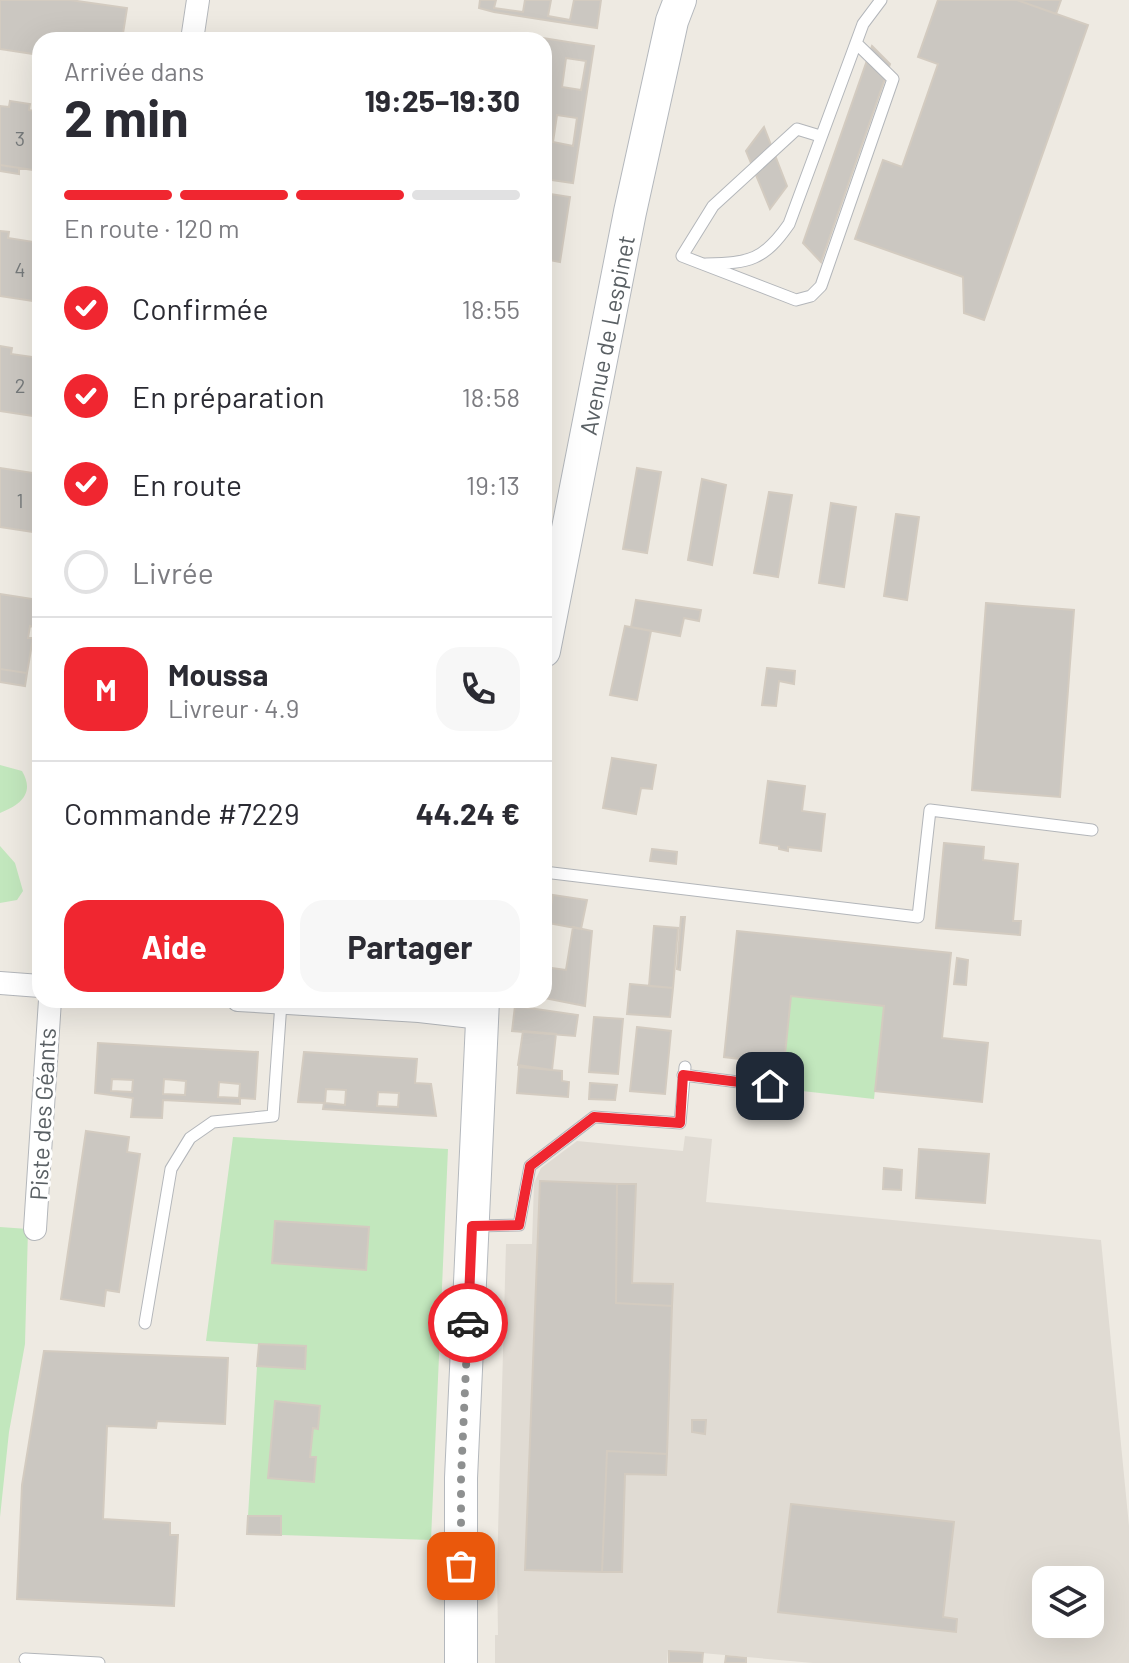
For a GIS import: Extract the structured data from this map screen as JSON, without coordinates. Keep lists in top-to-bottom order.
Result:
{
  "streets": {
    "street": ["Avenue de Lespinet", "Piste des Géants"]
  },
  "house_numbers": [
    "3",
    "4",
    "2",
    "1"
  ],
  "page": {
    "heading": ["2 min", "Arrivée dans", "19:25–19:30"],
    "panel": [
      "Moussa",
      "Livreur · 4.9",
      "Commande #7229",
      "44.24 €"
    ],
    "bar": "En route · 120 m",
    "list": [
      ["Confirmée", "18:55"],
      ["En préparation", "18:58"],
      ["En route", "19:13"],
      "Livrée"
    ],
    "round": "M",
    "buttons": ["Aide", "Partager"]
  }
}
